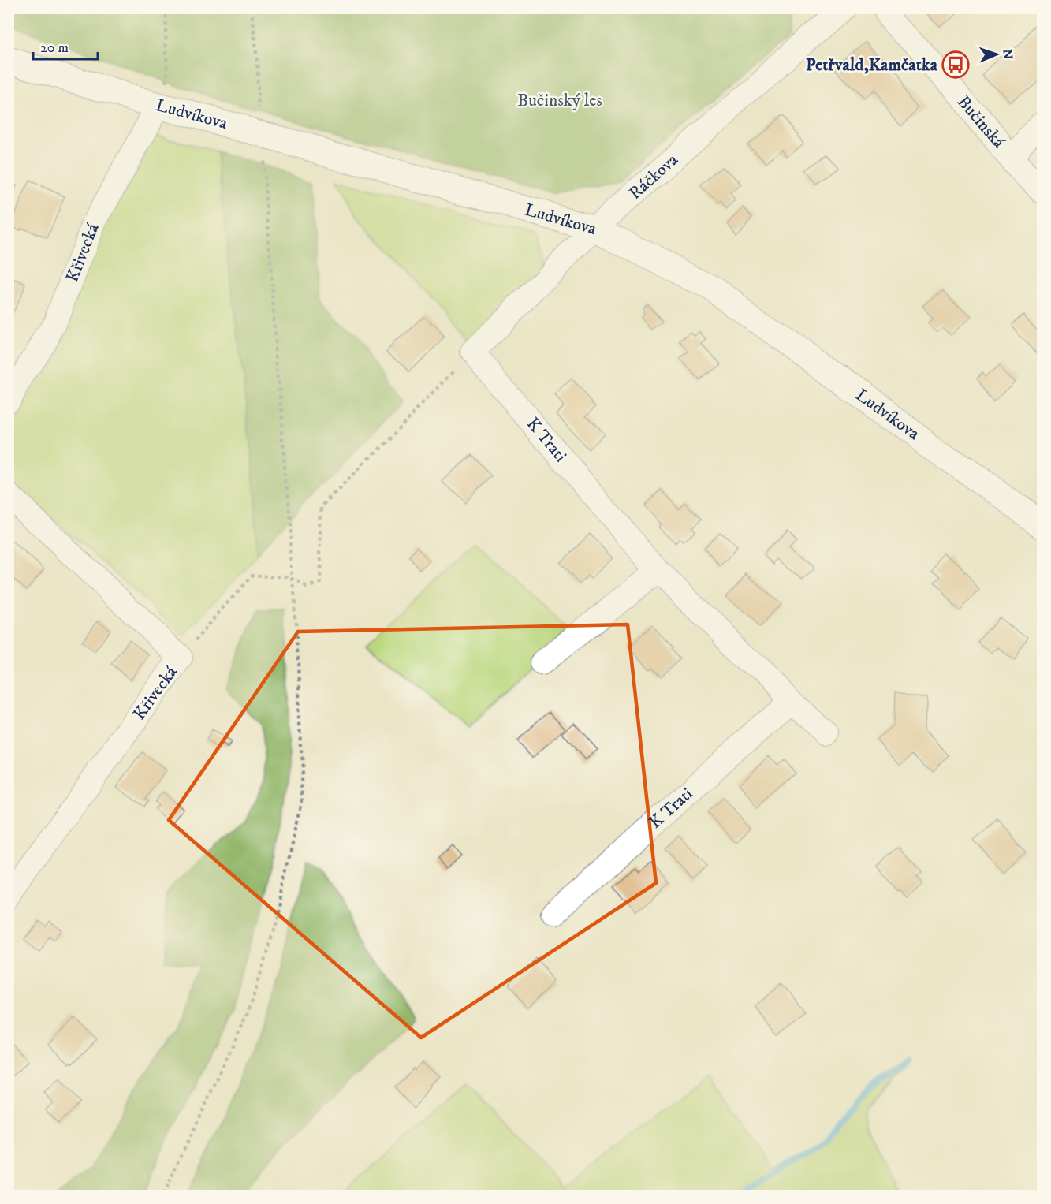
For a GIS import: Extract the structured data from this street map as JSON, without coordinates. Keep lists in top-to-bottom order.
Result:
{
  "streets": {
    "street": [
      "Ludvíkova",
      "Bučinská",
      "Ráčkova",
      "Křivecká",
      "K Trati"
    ]
  },
  "crossings": [
    ["Ludvíkova", "Ráčkova"],
    ["Ludvíkova", "Křivecká"],
    ["Ráčkova", "K Trati"]
  ],
  "parks": ["Bučinský les"],
  "places": {
    "bus stop": ["Petřvald,Kamčatka"]
  },
  "scale_bar": "20 m",
  "north": "right"
}
